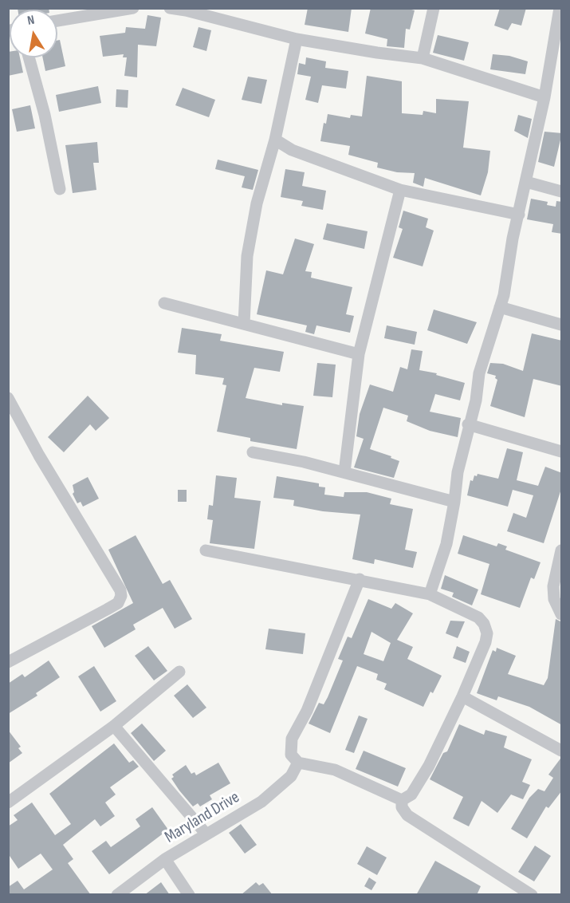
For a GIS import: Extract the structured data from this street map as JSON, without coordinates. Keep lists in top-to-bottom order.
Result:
{
  "streets": {
    "street": ["Maryland Drive"]
  },
  "north": "top"
}
